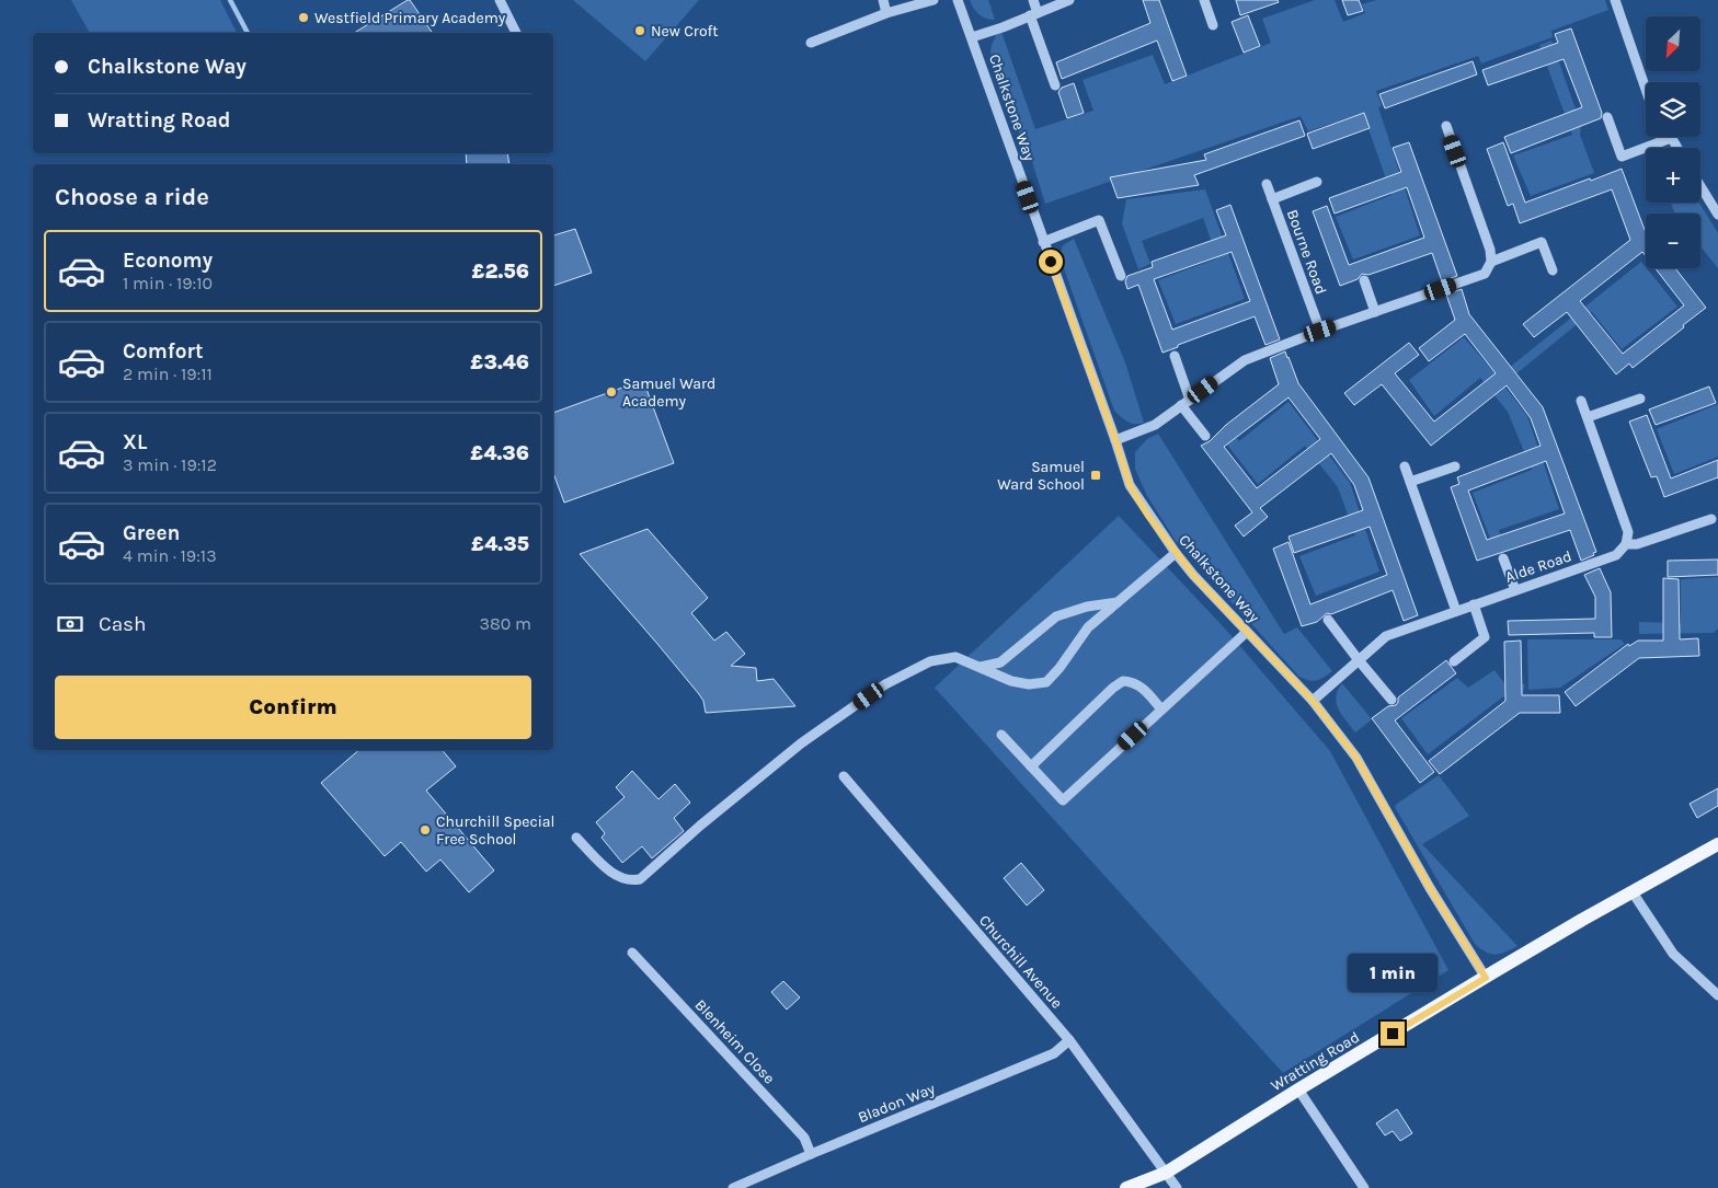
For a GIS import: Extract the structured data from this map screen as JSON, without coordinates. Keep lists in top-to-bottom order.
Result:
{
  "streets": {
    "main road": ["Wratting Road"],
    "street": [
      "Chalkstone Way",
      "Bourne Road",
      "Alde Road",
      "Churchill Avenue",
      "Blenheim Close",
      "Bladon Way"
    ]
  },
  "crossings": [
    ["Chalkstone Way", "Alde Road"],
    ["Chalkstone Way", "Wratting Road"],
    ["Churchill Avenue", "Wratting Road"],
    ["Churchill Avenue", "Bladon Way"],
    ["Blenheim Close", "Bladon Way"]
  ],
  "places": {
    "other": [
      "Westfield Primary Academy",
      "New Croft",
      "Samuel Ward Academy",
      "Churchill Special Free School"
    ],
    "transit": ["Samuel Ward School"]
  },
  "north": "bottom left",
  "page": {
    "map_buttons": ["+", "−"],
    "banner": ["Chalkstone Way", "Wratting Road"],
    "heading": "Choose a ride",
    "list": [
      {
        "name": "Economy",
        "note": "1 min · 19:10",
        "value": "£2.56"
      },
      {
        "name": "Comfort",
        "note": "2 min · 19:11",
        "value": "£3.46"
      },
      {
        "name": "XL",
        "note": "3 min · 19:12",
        "value": "£4.36"
      },
      {
        "name": "Green",
        "note": "4 min · 19:13",
        "value": "£4.35"
      }
    ],
    "pay": ["Cash", "380 m"],
    "buttons": "Confirm",
    "bubble": "1 min"
  }
}
